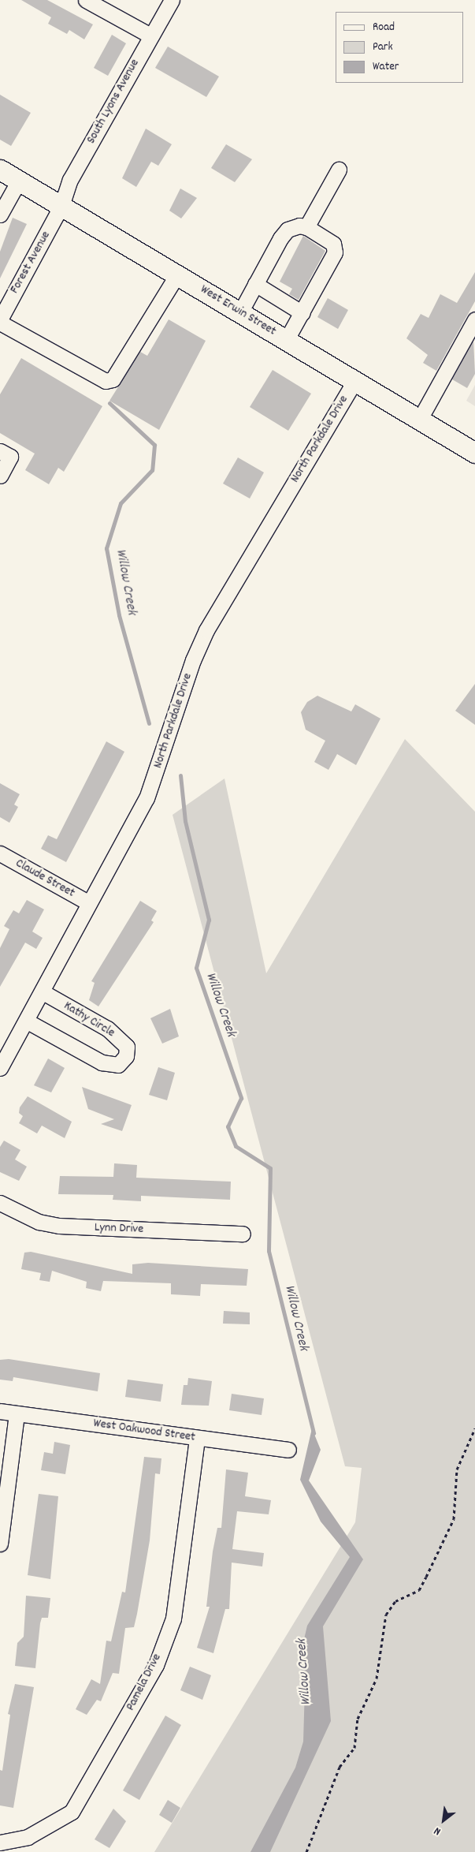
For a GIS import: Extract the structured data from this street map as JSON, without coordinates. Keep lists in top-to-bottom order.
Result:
{
  "streets": {
    "main road": ["West Erwin Street"],
    "street": [
      "South Lyons Avenue",
      "Forest Avenue",
      "North Parkdale Drive",
      "Claude Street",
      "Kathy Circle",
      "Lynn Drive",
      "West Oakwood Street",
      "Pamela Drive"
    ]
  },
  "crossings": [
    ["South Lyons Avenue", "Forest Avenue"],
    ["South Lyons Avenue", "West Erwin Street"],
    ["Forest Avenue", "West Erwin Street"],
    ["West Erwin Street", "North Parkdale Drive"],
    ["North Parkdale Drive", "Claude Street"],
    ["North Parkdale Drive", "Kathy Circle"],
    ["West Oakwood Street", "Pamela Drive"]
  ],
  "water": ["Willow Creek"],
  "legend": ["Road", "Park", "Water"],
  "north": "bottom left"
}
